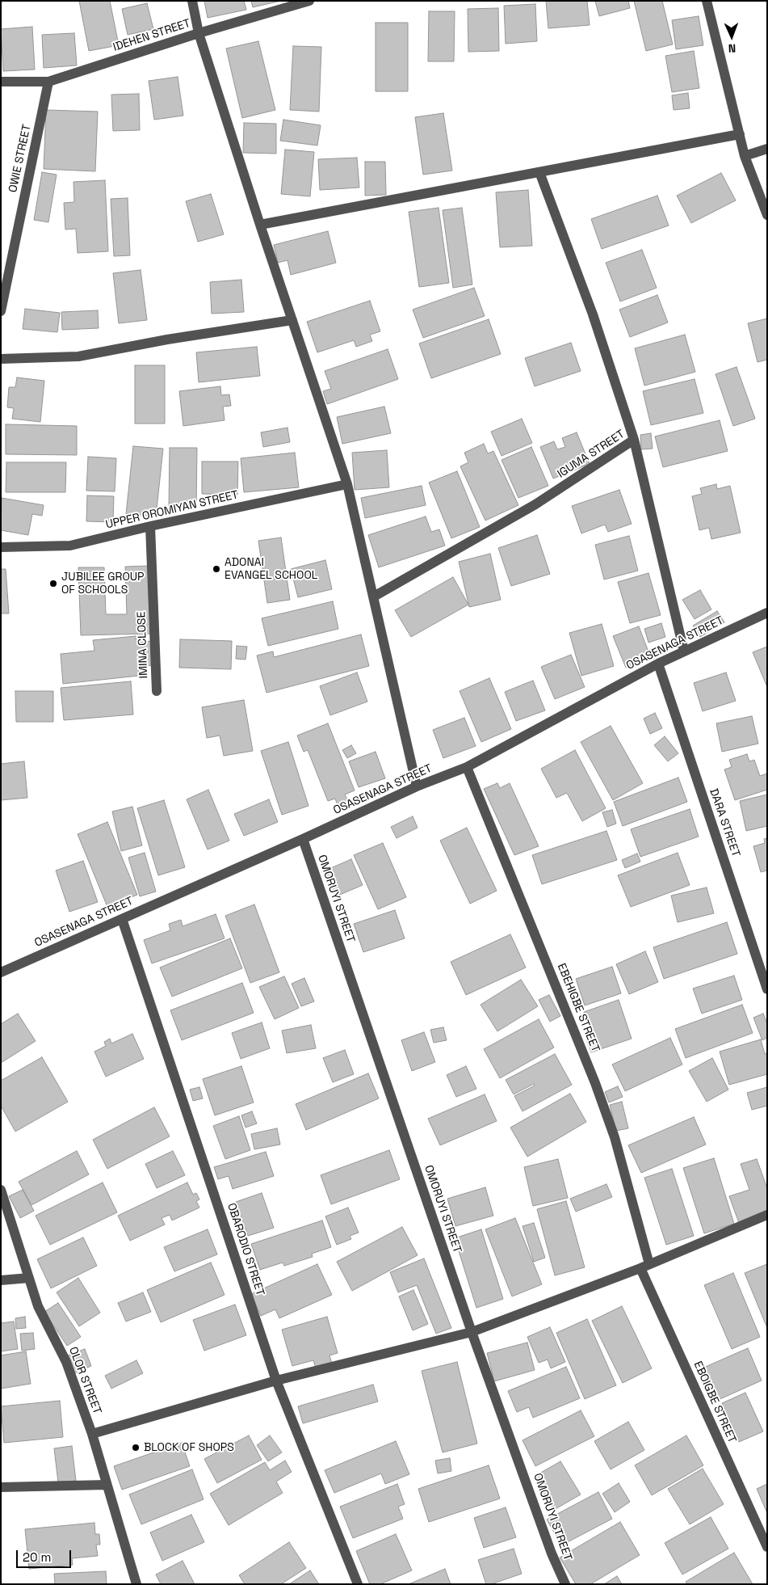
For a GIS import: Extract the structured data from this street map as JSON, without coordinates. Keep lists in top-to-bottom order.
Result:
{
  "streets": {
    "street": [
      "IDEHEN STREET",
      "OWIE STREET",
      "IGUMA STREET",
      "UPPER OROMIYAN STREET",
      "OSASENAGA STREET",
      "IMINA CLOSE",
      "DARA STREET",
      "OMORUYI STREET",
      "EBEHIGBE STREET",
      "OBARODIO STREET",
      "OLOR STREET",
      "EBOIGBE STREET"
    ]
  },
  "crossings": [
    ["IDEHEN STREET", "OWIE STREET"],
    ["IGUMA STREET", "OSASENAGA STREET"],
    ["UPPER OROMIYAN STREET", "IMINA CLOSE"],
    ["OSASENAGA STREET", "DARA STREET"],
    ["OSASENAGA STREET", "OMORUYI STREET"],
    ["OSASENAGA STREET", "EBEHIGBE STREET"],
    ["OSASENAGA STREET", "OBARODIO STREET"],
    ["EBEHIGBE STREET", "EBOIGBE STREET"]
  ],
  "places": ["ADONAI EVANGEL SCHOOL", "JUBILEE GROUP OF SCHOOLS", "BLOCK OF SHOPS"],
  "scale_bar": "20 m",
  "north": "bottom"
}
